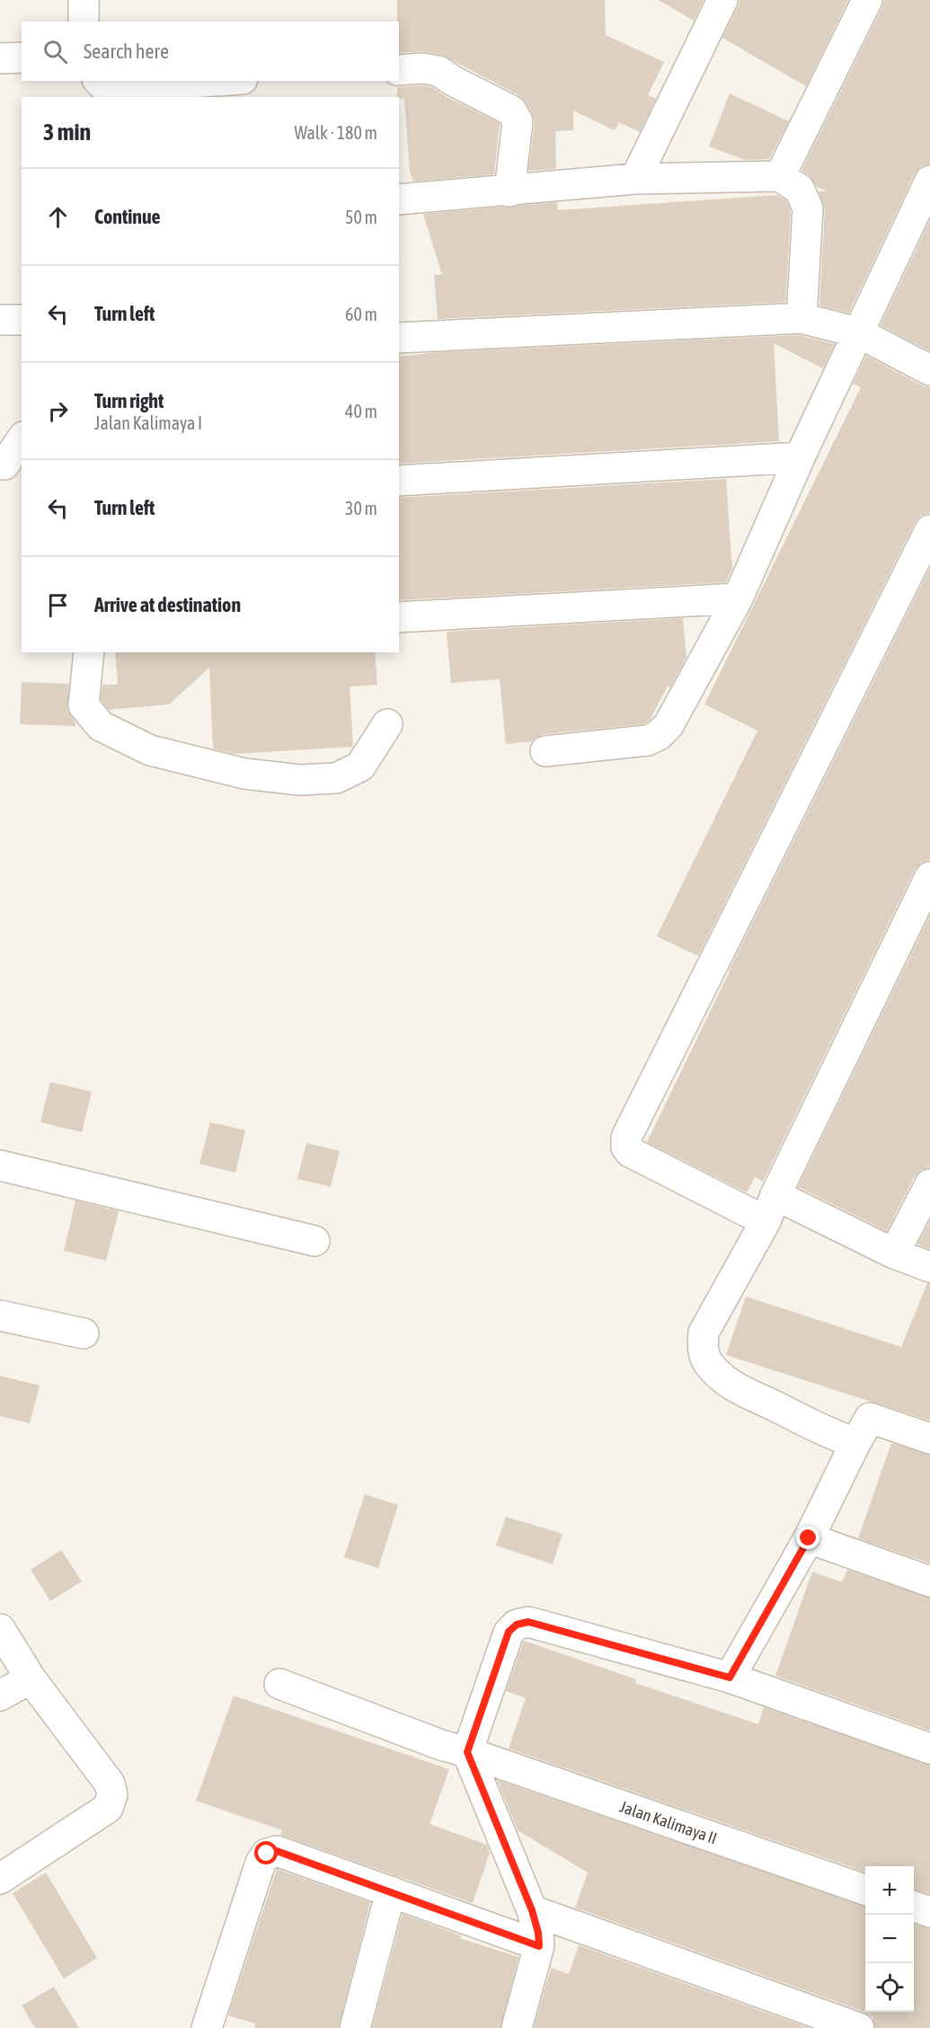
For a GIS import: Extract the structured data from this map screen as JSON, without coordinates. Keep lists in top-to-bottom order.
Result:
{
  "streets": {
    "street": ["Jalan Kalimaya II"]
  },
  "page": {
    "search": "Search here",
    "heading": ["3 min", "Walk · 180 m"],
    "list": [
      ["Continue", "50 m"],
      ["Turn left", "60 m"],
      ["Turn right", "Jalan Kalimaya I", "40 m"],
      ["Turn left", "30 m"],
      "Arrive at destination"
    ],
    "map_buttons": ["+", "−"]
  }
}
